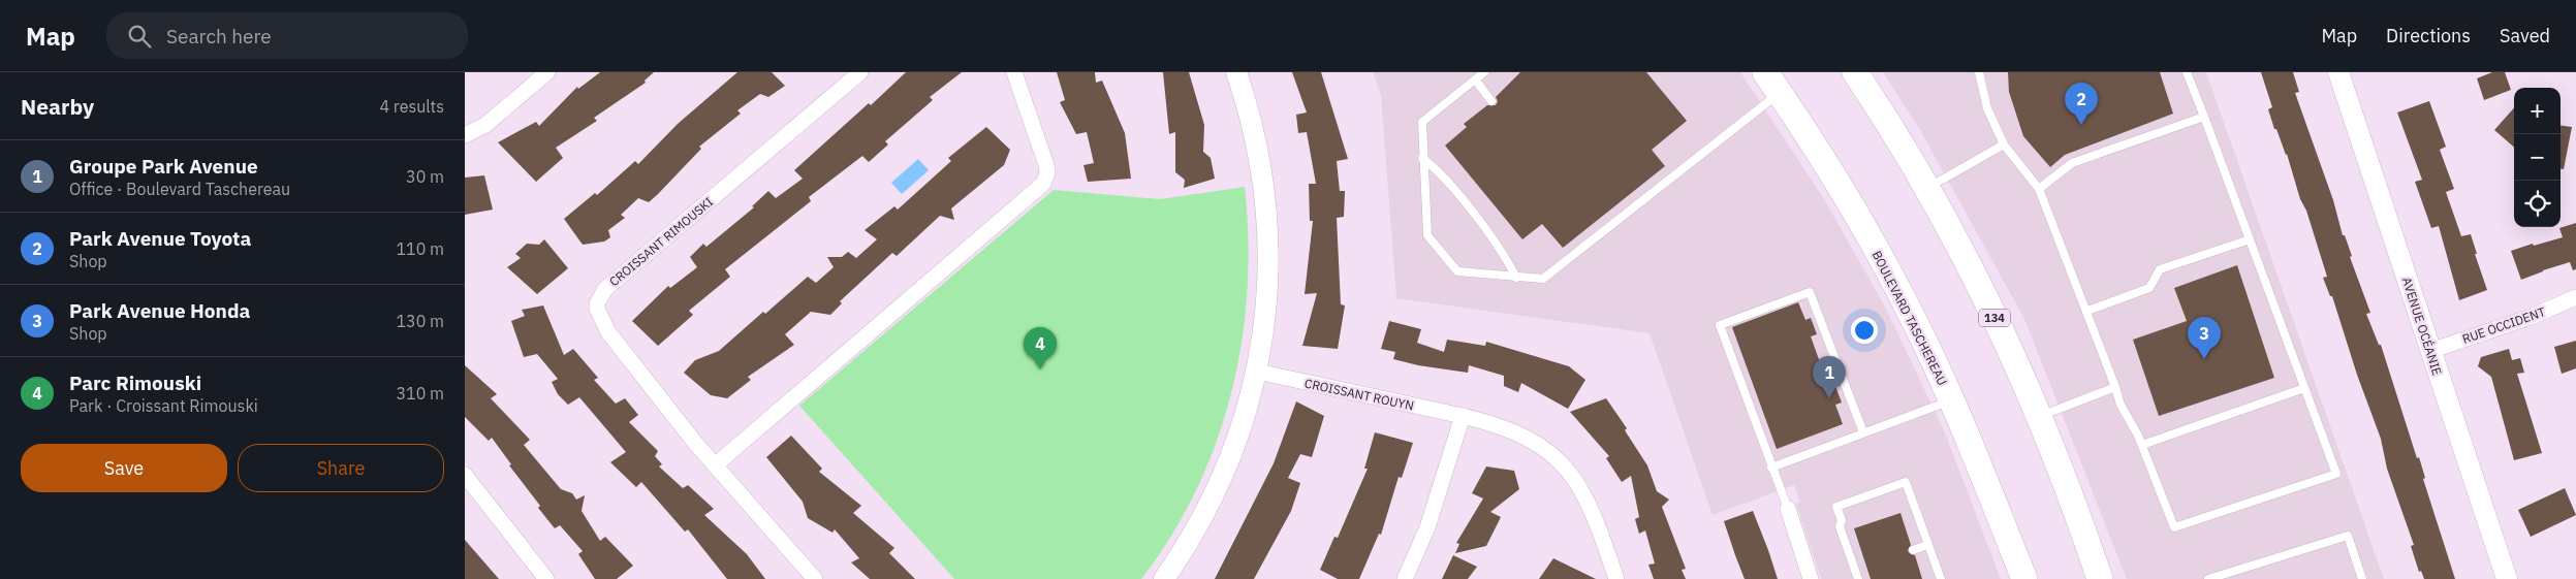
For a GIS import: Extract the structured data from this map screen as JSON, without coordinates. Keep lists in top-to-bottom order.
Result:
{
  "streets": {
    "main road": ["BOULEVARD TASCHEREAU", "134"],
    "street": [
      "CROISSANT RIMOUSKI",
      "RUE OCCIDENT",
      "AVENUE OCÉANIE",
      "CROISSANT ROUYN"
    ]
  },
  "crossings": [
    ["RUE OCCIDENT", "AVENUE OCÉANIE"]
  ],
  "page": {
    "header": "Map",
    "search": "Search here",
    "nav": ["Map", "Directions", "Saved"],
    "heading": ["Nearby", "4 results"],
    "pins": [
      "2",
      "3",
      "4",
      "1"
    ],
    "map_buttons": ["+", "−"],
    "list": [
      {
        "mark": "1",
        "name": "Groupe Park Avenue",
        "note": "Office · Boulevard Taschereau",
        "value": "30 m"
      },
      {
        "mark": "2",
        "name": "Park Avenue Toyota",
        "note": "Shop",
        "value": "110 m"
      },
      {
        "mark": "3",
        "name": "Park Avenue Honda",
        "note": "Shop",
        "value": "130 m"
      },
      {
        "mark": "4",
        "name": "Parc Rimouski",
        "note": "Park · Croissant Rimouski",
        "value": "310 m"
      }
    ],
    "buttons": ["Save", "Share"]
  }
}
